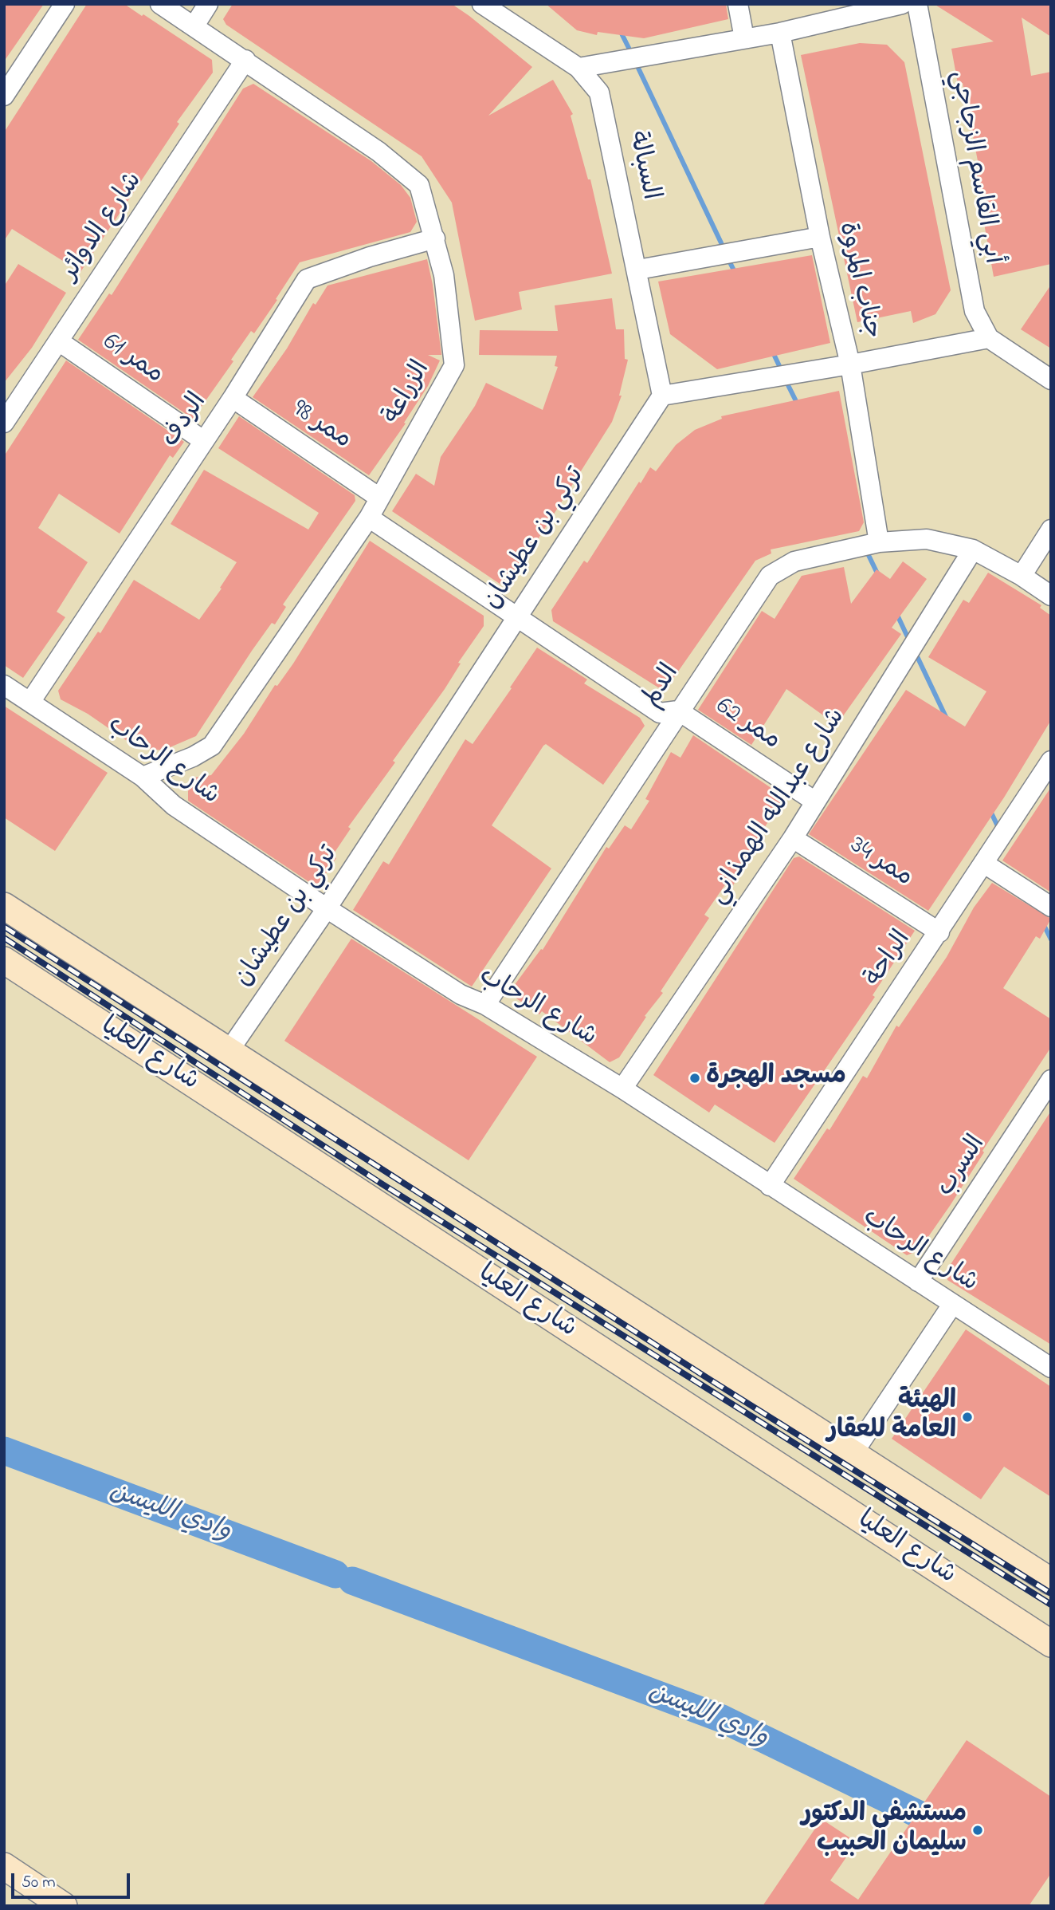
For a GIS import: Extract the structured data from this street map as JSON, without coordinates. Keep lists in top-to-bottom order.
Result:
{
  "streets": {
    "main road": ["شارع العليا"],
    "street": [
      "السبالة",
      "أبي القاسم الزجاجي",
      "شارع الدوائر",
      "جناب المروة",
      "ممر 61",
      "الزراعة",
      "الردف",
      "ممر 98",
      "تركي بن عطيشان",
      "الدلم",
      "ممر 62",
      "شارع الرحاب",
      "شارع عبدالله الهمذاني",
      "ممر 34",
      "الراحة",
      "السرب"
    ]
  },
  "crossings": [
    ["السبالة", "تركي بن عطيشان"],
    ["شارع الدوائر", "ممر 61"],
    ["شارع الدوائر", "الزراعة"],
    ["جناب المروة", "الدلم"],
    ["ممر 61", "الردف"],
    ["الزراعة", "الردف"],
    ["الزراعة", "ممر 98"],
    ["الزراعة", "شارع الرحاب"],
    ["الردف", "ممر 98"],
    ["الردف", "شارع الرحاب"],
    ["تركي بن عطيشان", "شارع الرحاب"],
    ["تركي بن عطيشان", "شارع العليا"],
    ["الدلم", "ممر 62"],
    ["الدلم", "شارع الرحاب"],
    ["الدلم", "شارع عبدالله الهمذاني"],
    ["ممر 62", "شارع عبدالله الهمذاني"],
    ["شارع الرحاب", "شارع عبدالله الهمذاني"],
    ["شارع الرحاب", "الراحة"],
    ["شارع الرحاب", "السرب"],
    ["شارع عبدالله الهمذاني", "ممر 34"],
    ["ممر 34", "الراحة"]
  ],
  "water": ["وادي الليسن"],
  "places": ["مسجد الهجرة", "الهيئة العامة للعقار", "مستشفى الدكتور سليمان الحبيب"],
  "scale_bar": "50 m"
}
